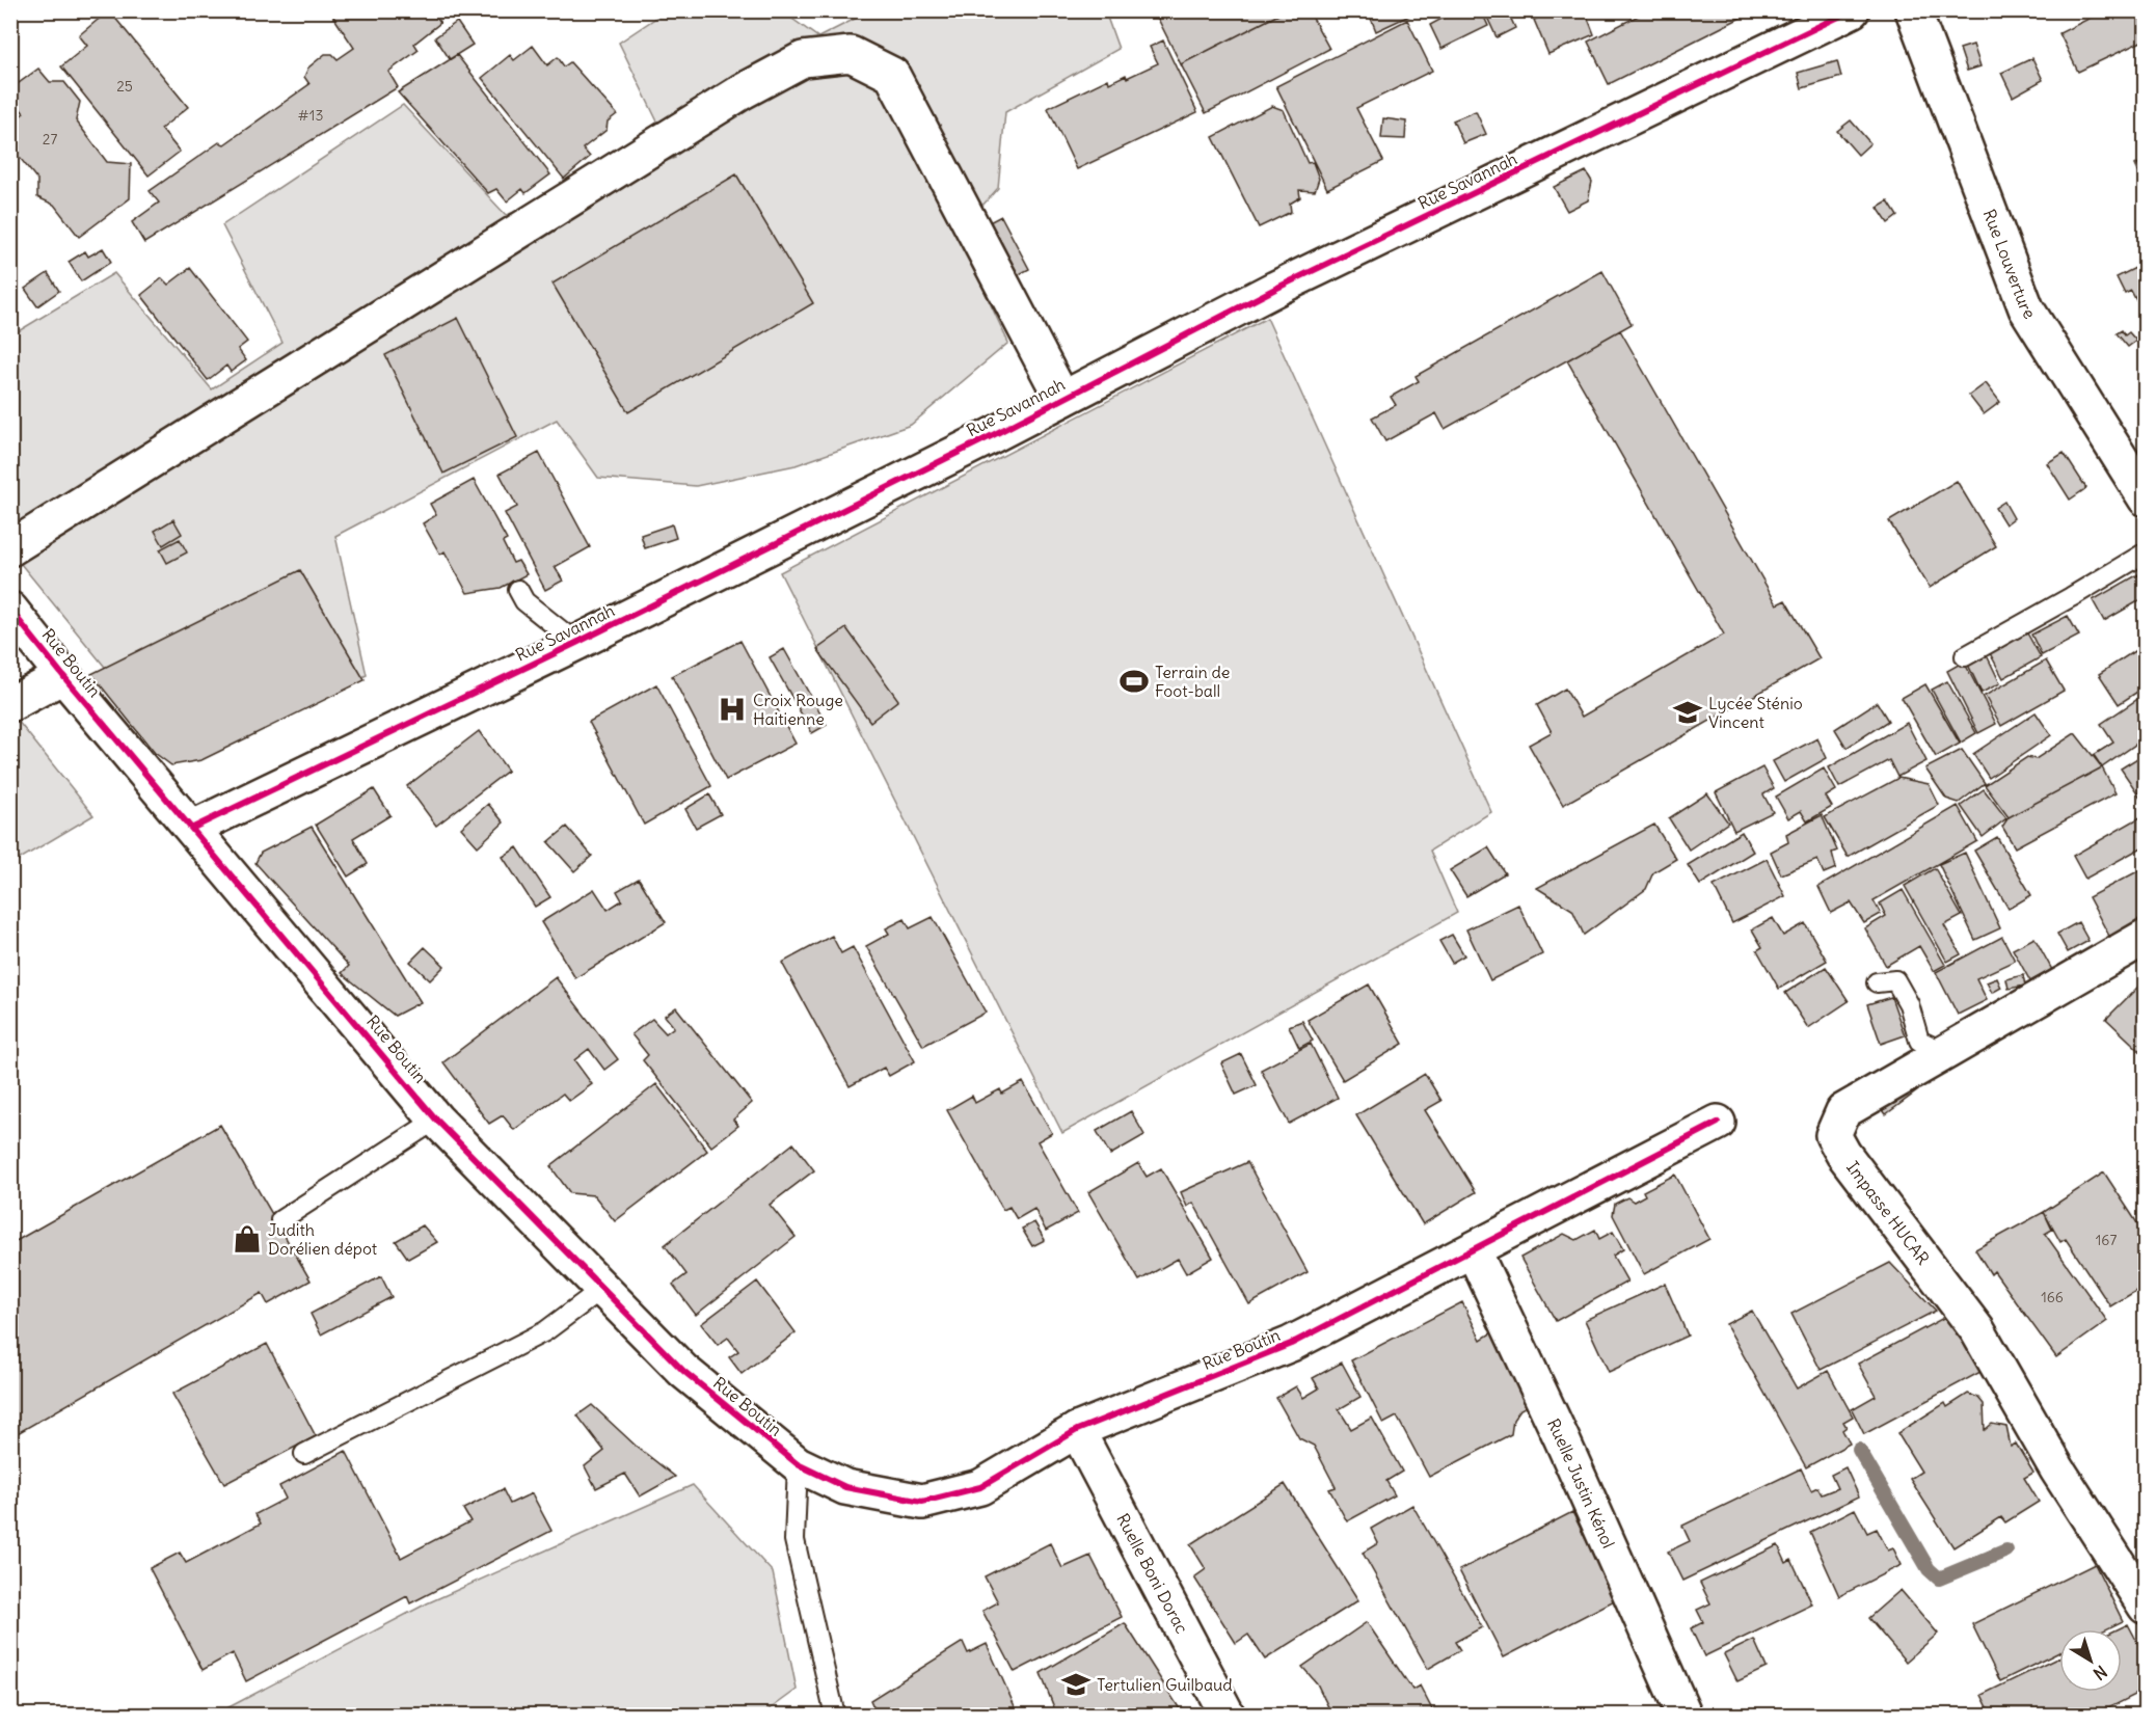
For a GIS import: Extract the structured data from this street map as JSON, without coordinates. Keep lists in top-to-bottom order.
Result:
{
  "streets": {
    "street": [
      "Rue Savannah",
      "Rue Louverture",
      "Rue Boutin",
      "Impasse HUCAR",
      "Ruelle Justin Kénol",
      "Ruelle Boni Dorac"
    ]
  },
  "crossings": [
    ["Rue Savannah", "Rue Boutin"],
    ["Rue Boutin", "Ruelle Justin Kénol"],
    ["Rue Boutin", "Ruelle Boni Dorac"]
  ],
  "places": {
    "sports": ["Terrain de Foot-ball"],
    "hospital": ["Croix Rouge Haitienne"],
    "school or university": ["Lycée Sténio Vincent", "Tertulien Guilbaud"],
    "shop": ["Judith Dorélien dépot"]
  },
  "house_numbers": [
    "25",
    "#13",
    "27",
    "167",
    "166"
  ],
  "north": "bottom right"
}
